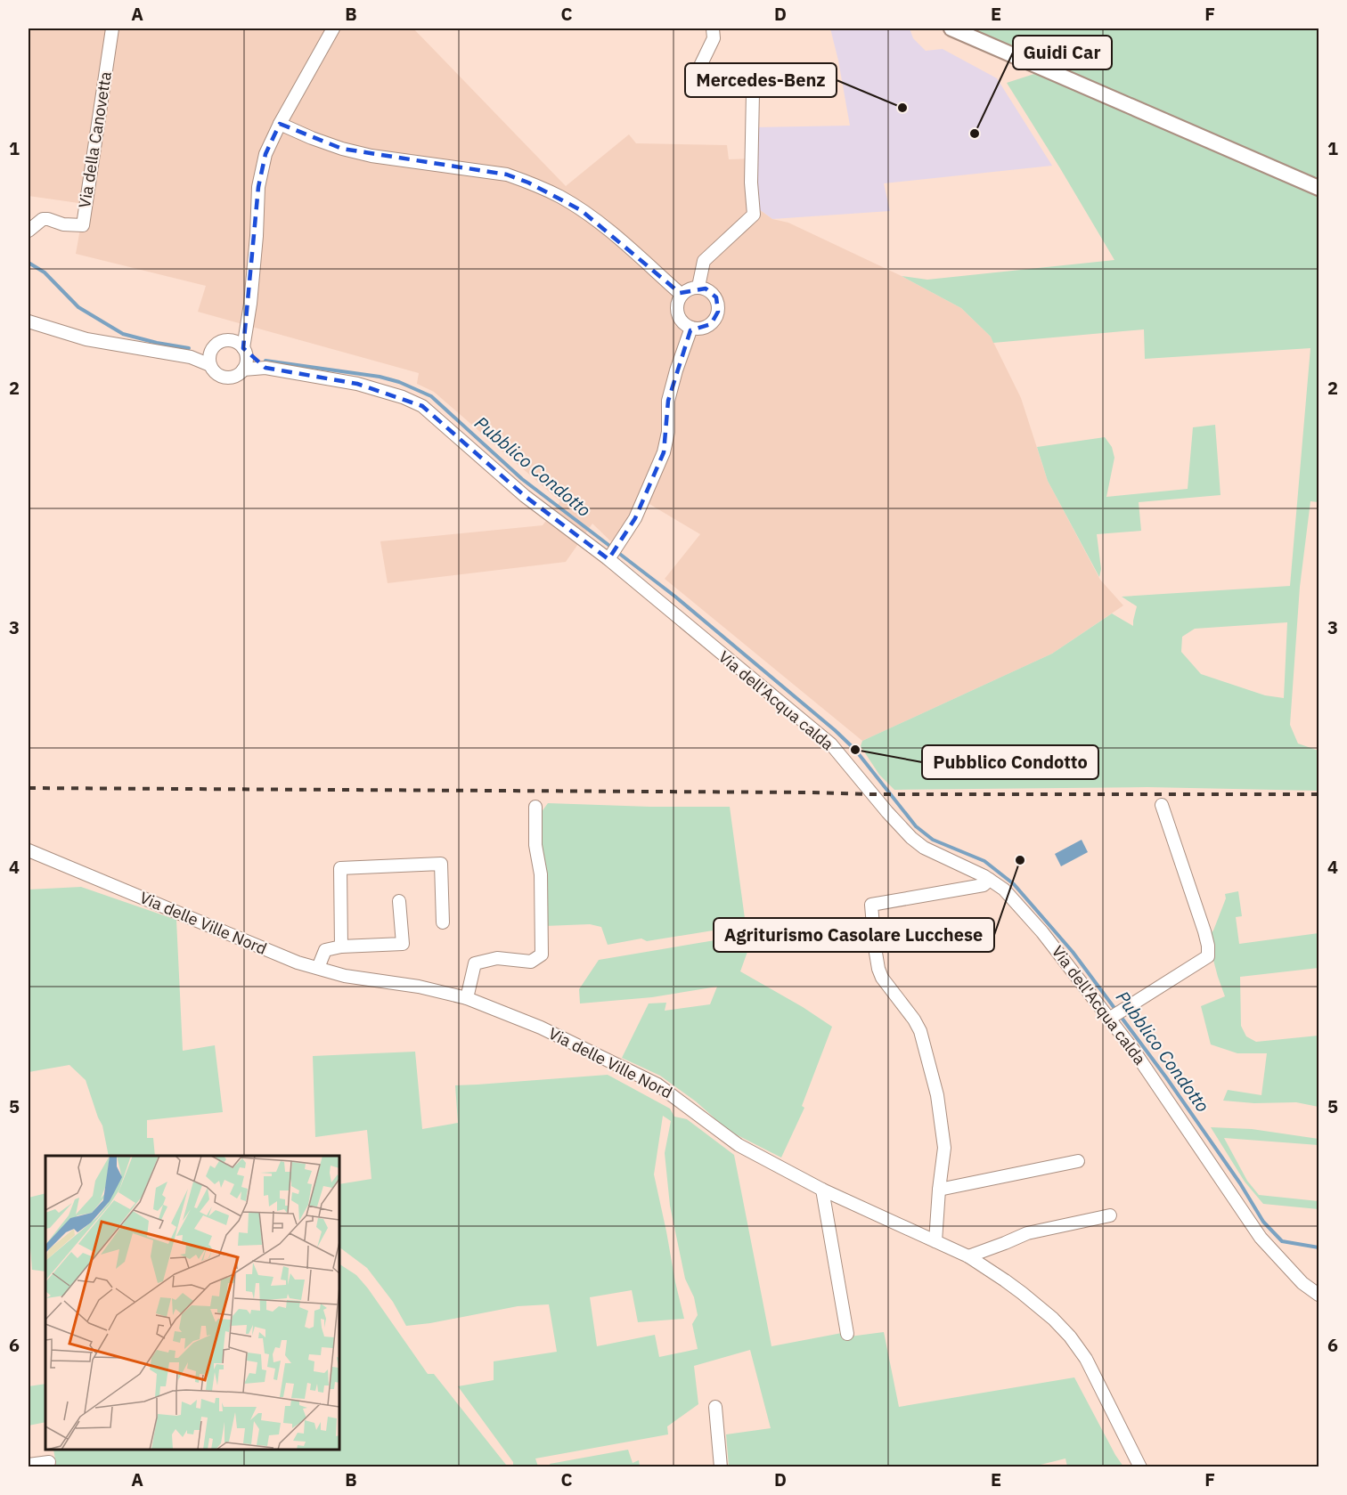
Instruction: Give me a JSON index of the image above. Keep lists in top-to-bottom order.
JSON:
{
  "streets": {
    "street": ["Via della Canovetta", "Via dell'Acqua calda", "Via delle Ville Nord"]
  },
  "water": ["Pubblico Condotto"],
  "places": [
    "Mercedes-Benz",
    "Guidi Car",
    "Pubblico Condotto",
    "Agriturismo Casolare Lucchese"
  ],
  "grid": {
    "columns": [
      "A",
      "B",
      "C",
      "D",
      "E",
      "F"
    ],
    "rows": [
      "1",
      "2",
      "3",
      "4",
      "5",
      "6"
    ]
  }
}
